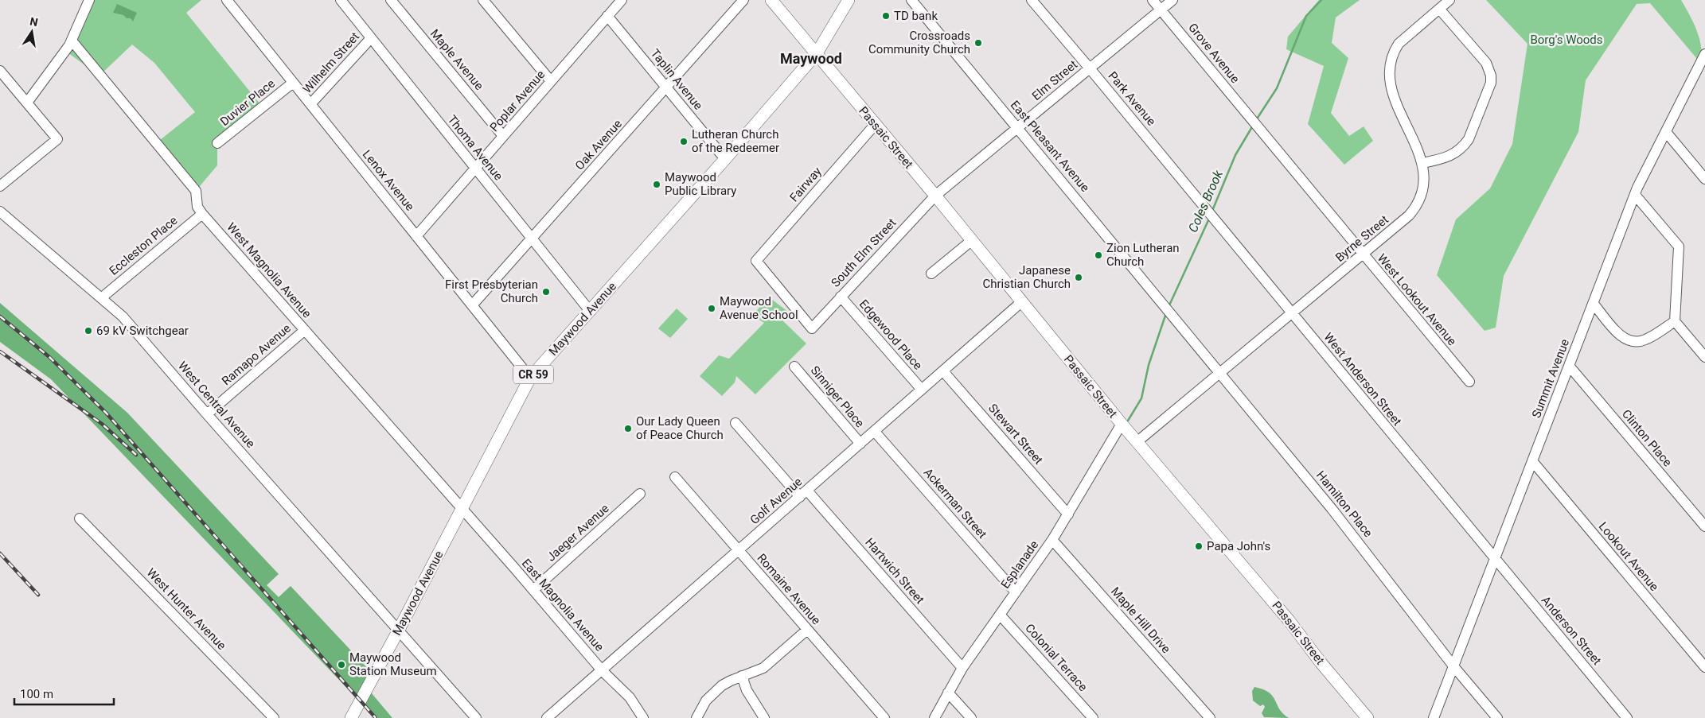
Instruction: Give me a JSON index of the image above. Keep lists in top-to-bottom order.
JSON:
{
  "streets": {
    "main road": ["Passaic Street", "Maywood Avenue", "CR 59"],
    "street": [
      "Grove Avenue",
      "Maple Avenue",
      "Wilhelm Street",
      "Taplin Avenue",
      "Elm Street",
      "Park Avenue",
      "Poplar Avenue",
      "Duvier Place",
      "Oak Avenue",
      "East Pleasant Avenue",
      "Thoma Avenue",
      "Lenox Avenue",
      "Fairway",
      "Byrne Street",
      "Eccleston Place",
      "South Elm Street",
      "West Magnolia Avenue",
      "West Lookout Avenue",
      "Edgewood Place",
      "Ramapo Avenue",
      "Summit Avenue",
      "West Anderson Street",
      "Sinniger Place",
      "West Central Avenue",
      "Stewart Street",
      "Clinton Place",
      "Golf Avenue",
      "Ackerman Street",
      "Hamilton Place",
      "Jaeger Avenue",
      "Lookout Avenue",
      "Esplanade",
      "Hartwich Street",
      "Romaine Avenue",
      "East Magnolia Avenue",
      "West Hunter Avenue",
      "Maple Hill Drive",
      "Anderson Street",
      "Colonial Terrace"
    ]
  },
  "crossings": [
    ["Grove Avenue", "Elm Street"],
    ["Grove Avenue", "West Lookout Avenue"],
    ["Maple Avenue", "Poplar Avenue"],
    ["Wilhelm Street", "Thoma Avenue"],
    ["Wilhelm Street", "Lenox Avenue"],
    ["Taplin Avenue", "Poplar Avenue"],
    ["Taplin Avenue", "Oak Avenue"],
    ["Taplin Avenue", "Maywood Avenue"],
    ["Elm Street", "Park Avenue"],
    ["Elm Street", "Passaic Street"],
    ["Elm Street", "East Pleasant Avenue"],
    ["Elm Street", "South Elm Street"],
    ["Park Avenue", "West Anderson Street"],
    ["Poplar Avenue", "Thoma Avenue"],
    ["Poplar Avenue", "Lenox Avenue"],
    ["Duvier Place", "Lenox Avenue"],
    ["Passaic Street", "Fairway"],
    ["Passaic Street", "Byrne Street"],
    ["Passaic Street", "South Elm Street"],
    ["Passaic Street", "Maywood Avenue"],
    ["Passaic Street", "Golf Avenue"],
    ["Passaic Street", "Esplanade"],
    ["Oak Avenue", "Thoma Avenue"],
    ["Oak Avenue", "Lenox Avenue"],
    ["East Pleasant Avenue", "Hamilton Place"],
    ["Thoma Avenue", "Maywood Avenue"],
    ["Lenox Avenue", "Maywood Avenue"],
    ["Fairway", "South Elm Street"],
    ["Byrne Street", "West Lookout Avenue"],
    ["Byrne Street", "West Anderson Street"],
    ["Byrne Street", "Hamilton Place"],
    ["Eccleston Place", "West Magnolia Avenue"],
    ["Eccleston Place", "West Central Avenue"],
    ["South Elm Street", "Edgewood Place"],
    ["West Magnolia Avenue", "Maywood Avenue"],
    ["West Magnolia Avenue", "Ramapo Avenue"],
    ["West Magnolia Avenue", "East Magnolia Avenue"],
    ["Maywood Avenue", "West Central Avenue"],
    ["Maywood Avenue", "East Magnolia Avenue"],
    ["Edgewood Place", "Golf Avenue"],
    ["Ramapo Avenue", "West Central Avenue"],
    ["Summit Avenue", "West Anderson Street"],
    ["Summit Avenue", "Clinton Place"],
    ["Summit Avenue", "Hamilton Place"],
    ["Summit Avenue", "Lookout Avenue"],
    ["Summit Avenue", "Anderson Street"],
    ["West Anderson Street", "Anderson Street"],
    ["Sinniger Place", "Golf Avenue"],
    ["Stewart Street", "Golf Avenue"],
    ["Stewart Street", "Esplanade"],
    ["Golf Avenue", "Ackerman Street"],
    ["Golf Avenue", "Hartwich Street"],
    ["Golf Avenue", "Romaine Avenue"],
    ["Golf Avenue", "East Magnolia Avenue"],
    ["Ackerman Street", "Esplanade"],
    ["Jaeger Avenue", "East Magnolia Avenue"],
    ["Esplanade", "Hartwich Street"],
    ["Esplanade", "Maple Hill Drive"],
    ["Esplanade", "Colonial Terrace"]
  ],
  "districts": ["Maywood"],
  "water": ["Coles Brook"],
  "parks": ["Borg's Woods"],
  "places": [
    "TD bank",
    "Crossroads Community Church",
    "Lutheran Church of the Redeemer",
    "Maywood Public Library",
    "Zion Lutheran Church",
    "Japanese Christian Church",
    "First Presbyterian Church",
    "Maywood Avenue School",
    "69 kV Switchgear",
    "Our Lady Queen of Peace Church",
    "Papa John's",
    "Maywood Station Museum"
  ],
  "scale_bar": "100 m",
  "north": "top"
}
